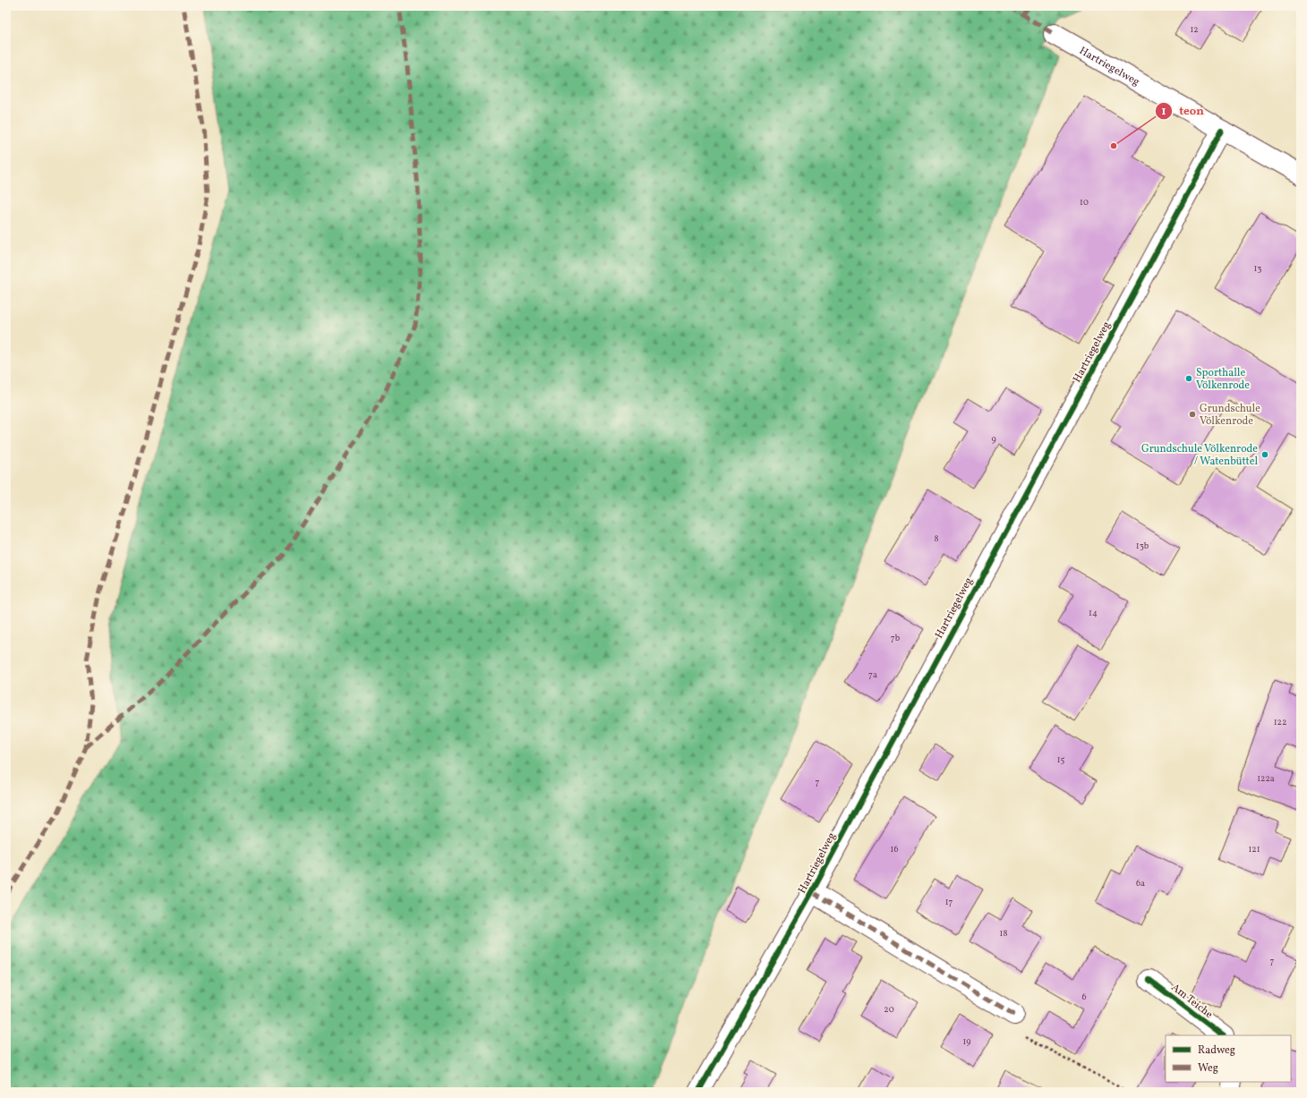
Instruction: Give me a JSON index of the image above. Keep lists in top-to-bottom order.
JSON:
{
  "streets": {
    "street": ["Hartriegelweg", "Am Teiche"]
  },
  "places": [
    "teon",
    "Sporthalle Völkenrode",
    "Grundschule Völkenrode",
    "Grundschule Völkenrode / Watenbüttel"
  ],
  "house_numbers": [
    "12",
    "10",
    "13",
    "9",
    "8",
    "13b",
    "14",
    "7b",
    "7a",
    "122",
    "15",
    "122a",
    "7",
    "16",
    "121",
    "6a",
    "17",
    "18",
    "7",
    "6",
    "20",
    "19"
  ],
  "legend": ["Radweg", "Weg"]
}
